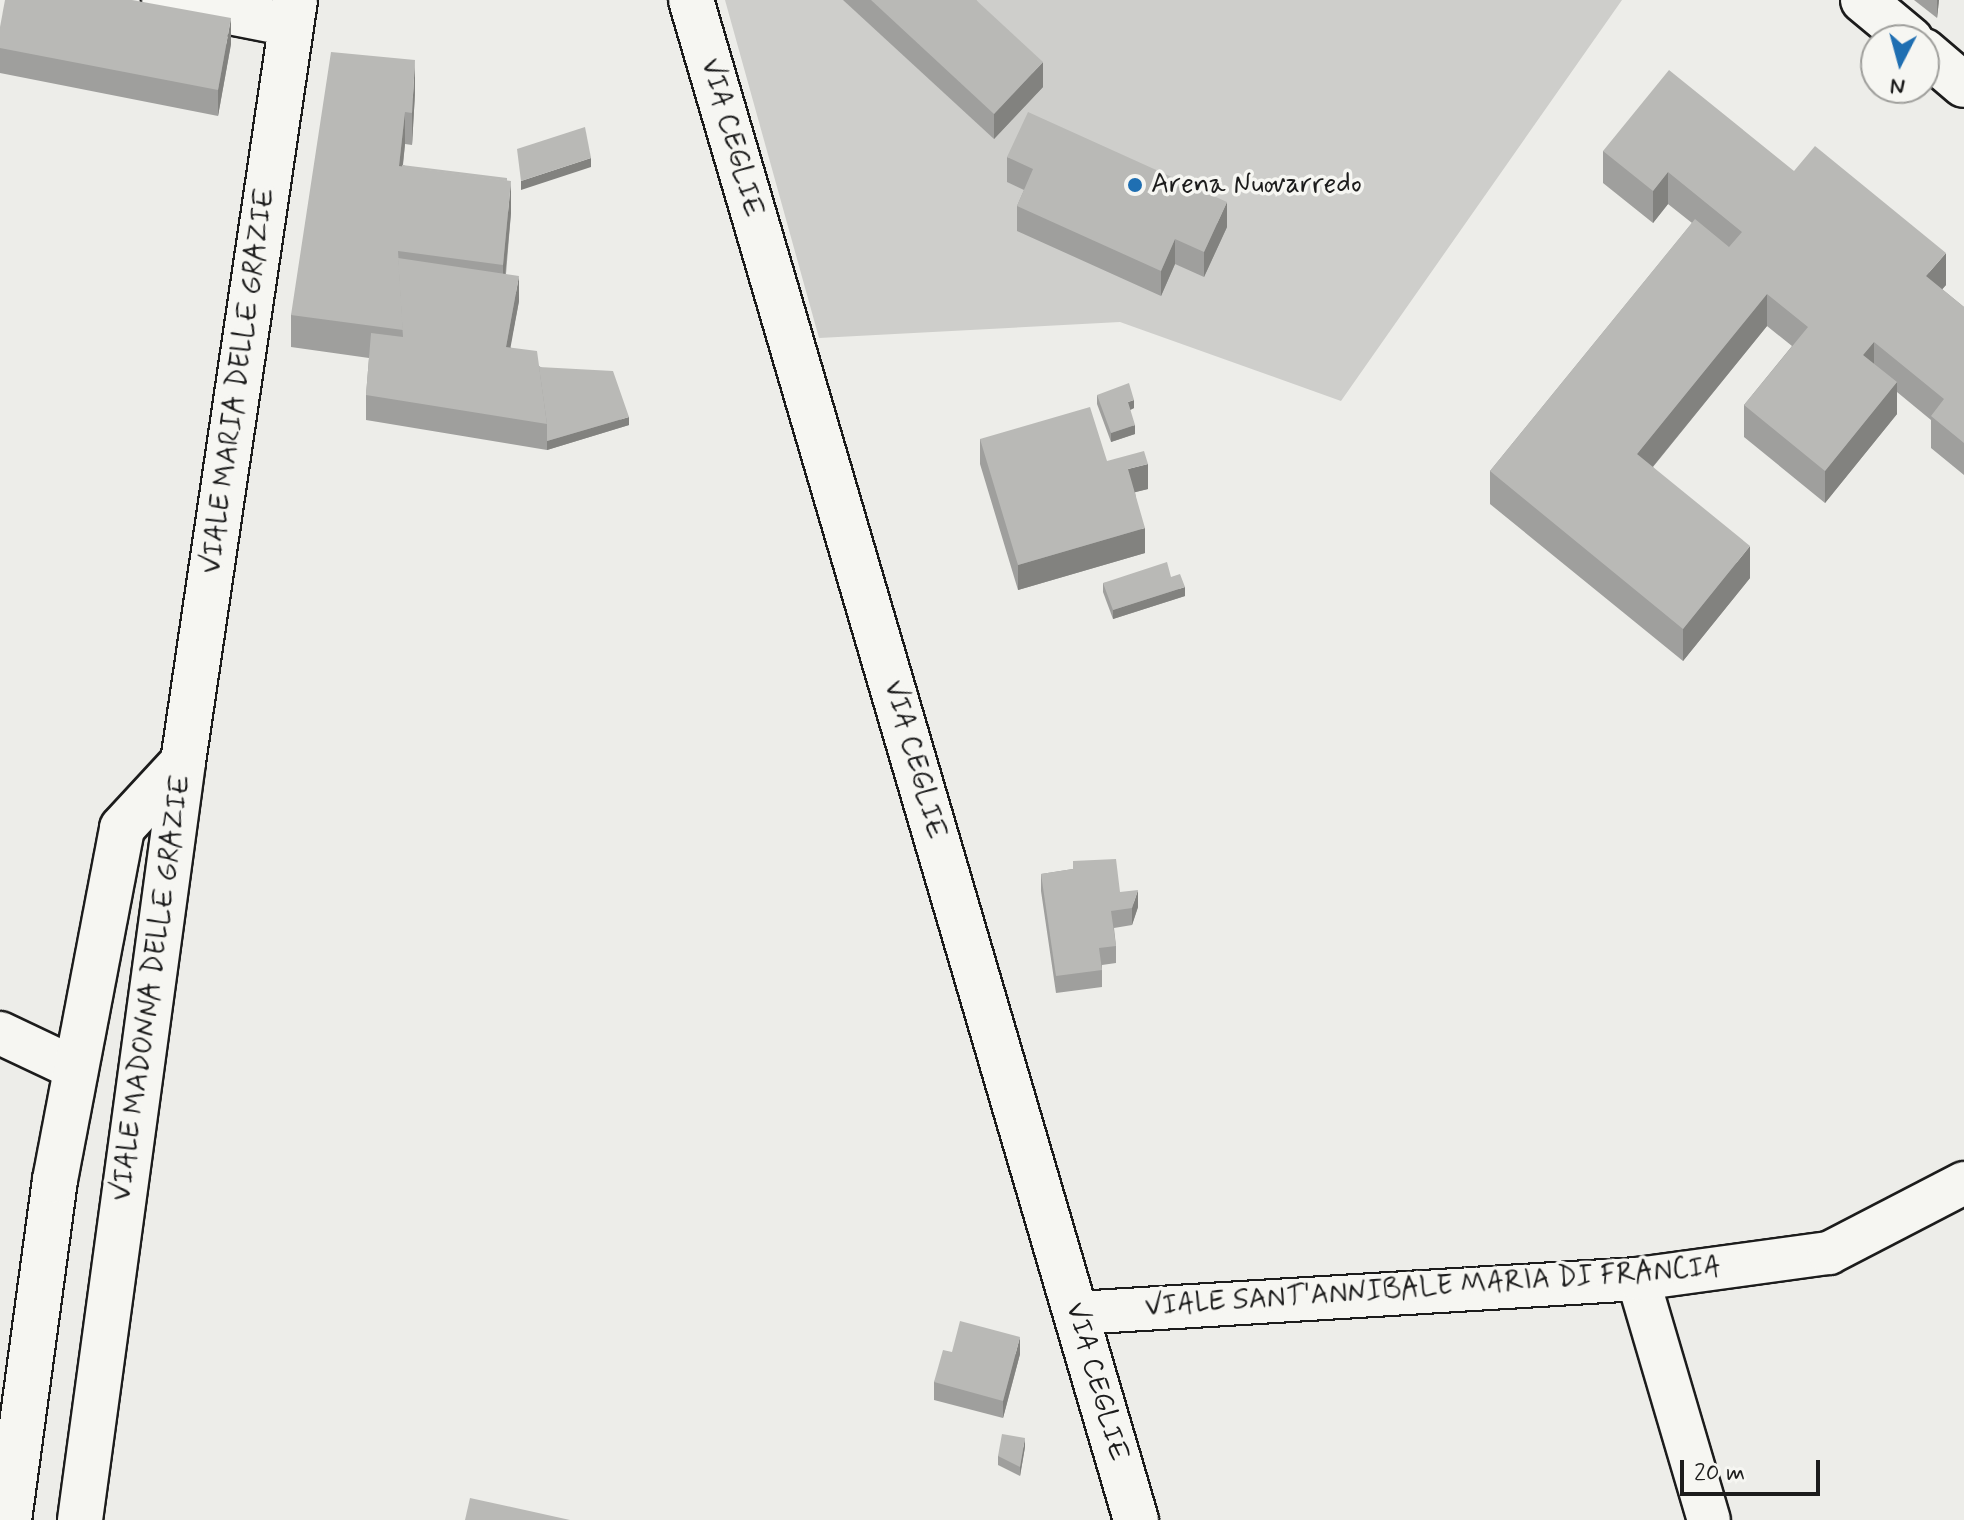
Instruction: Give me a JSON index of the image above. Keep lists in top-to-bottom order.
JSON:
{
  "streets": {
    "street": [
      "VIA CEGLIE",
      "VIALE MARIA DELLE GRAZIE",
      "VIALE MADONNA DELLE GRAZIE",
      "VIALE SANT'ANNIBALE MARIA DI FRANCIA"
    ]
  },
  "crossings": [
    ["VIA CEGLIE", "VIALE SANT'ANNIBALE MARIA DI FRANCIA"],
    ["VIALE MARIA DELLE GRAZIE", "VIALE MADONNA DELLE GRAZIE"]
  ],
  "places": ["Arena Nuovarredo"],
  "scale_bar": "20 m",
  "north": "bottom"
}
